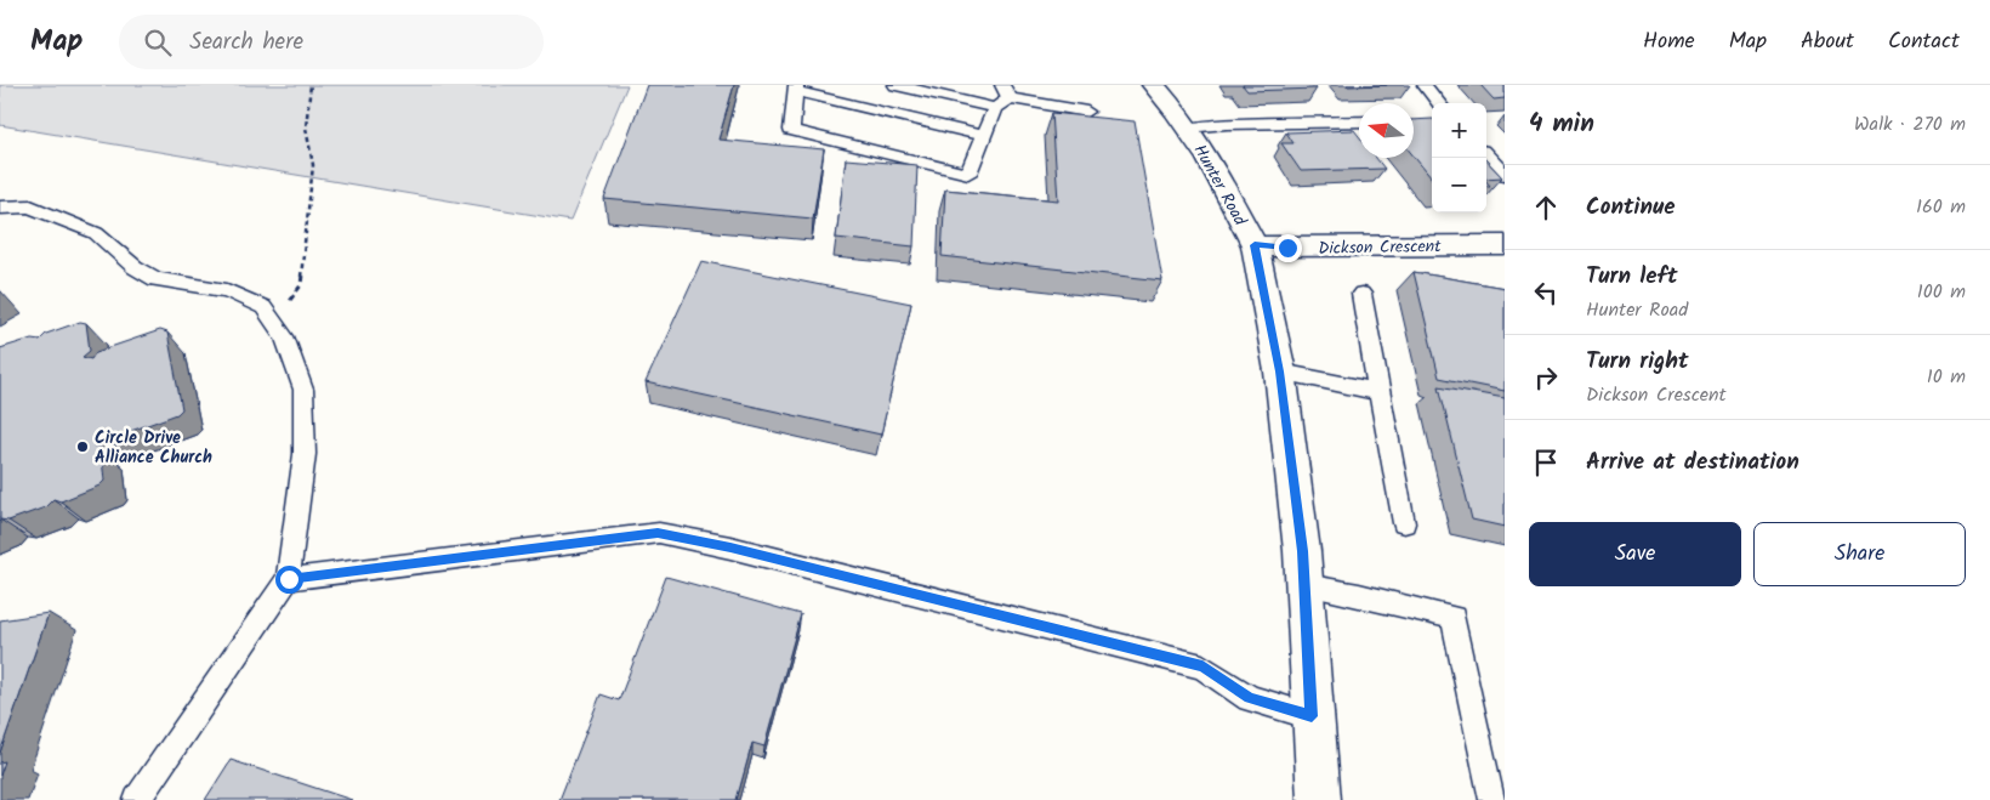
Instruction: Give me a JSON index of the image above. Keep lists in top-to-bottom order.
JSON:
{
  "streets": {
    "street": ["Hunter Road", "Dickson Crescent"]
  },
  "crossings": [
    ["Hunter Road", "Dickson Crescent"]
  ],
  "places": ["Circle Drive Alliance Church"],
  "north": "left",
  "page": {
    "header": "Map",
    "search": "Search here",
    "nav": [
      "Home",
      "Map",
      "About",
      "Contact"
    ],
    "heading": ["4 min", "Walk · 270 m"],
    "map_buttons": ["+", "−"],
    "list": [
      ["Continue", "160 m"],
      ["Turn left", "Hunter Road", "100 m"],
      ["Turn right", "Dickson Crescent", "10 m"],
      "Arrive at destination"
    ],
    "buttons": ["Save", "Share"]
  }
}
